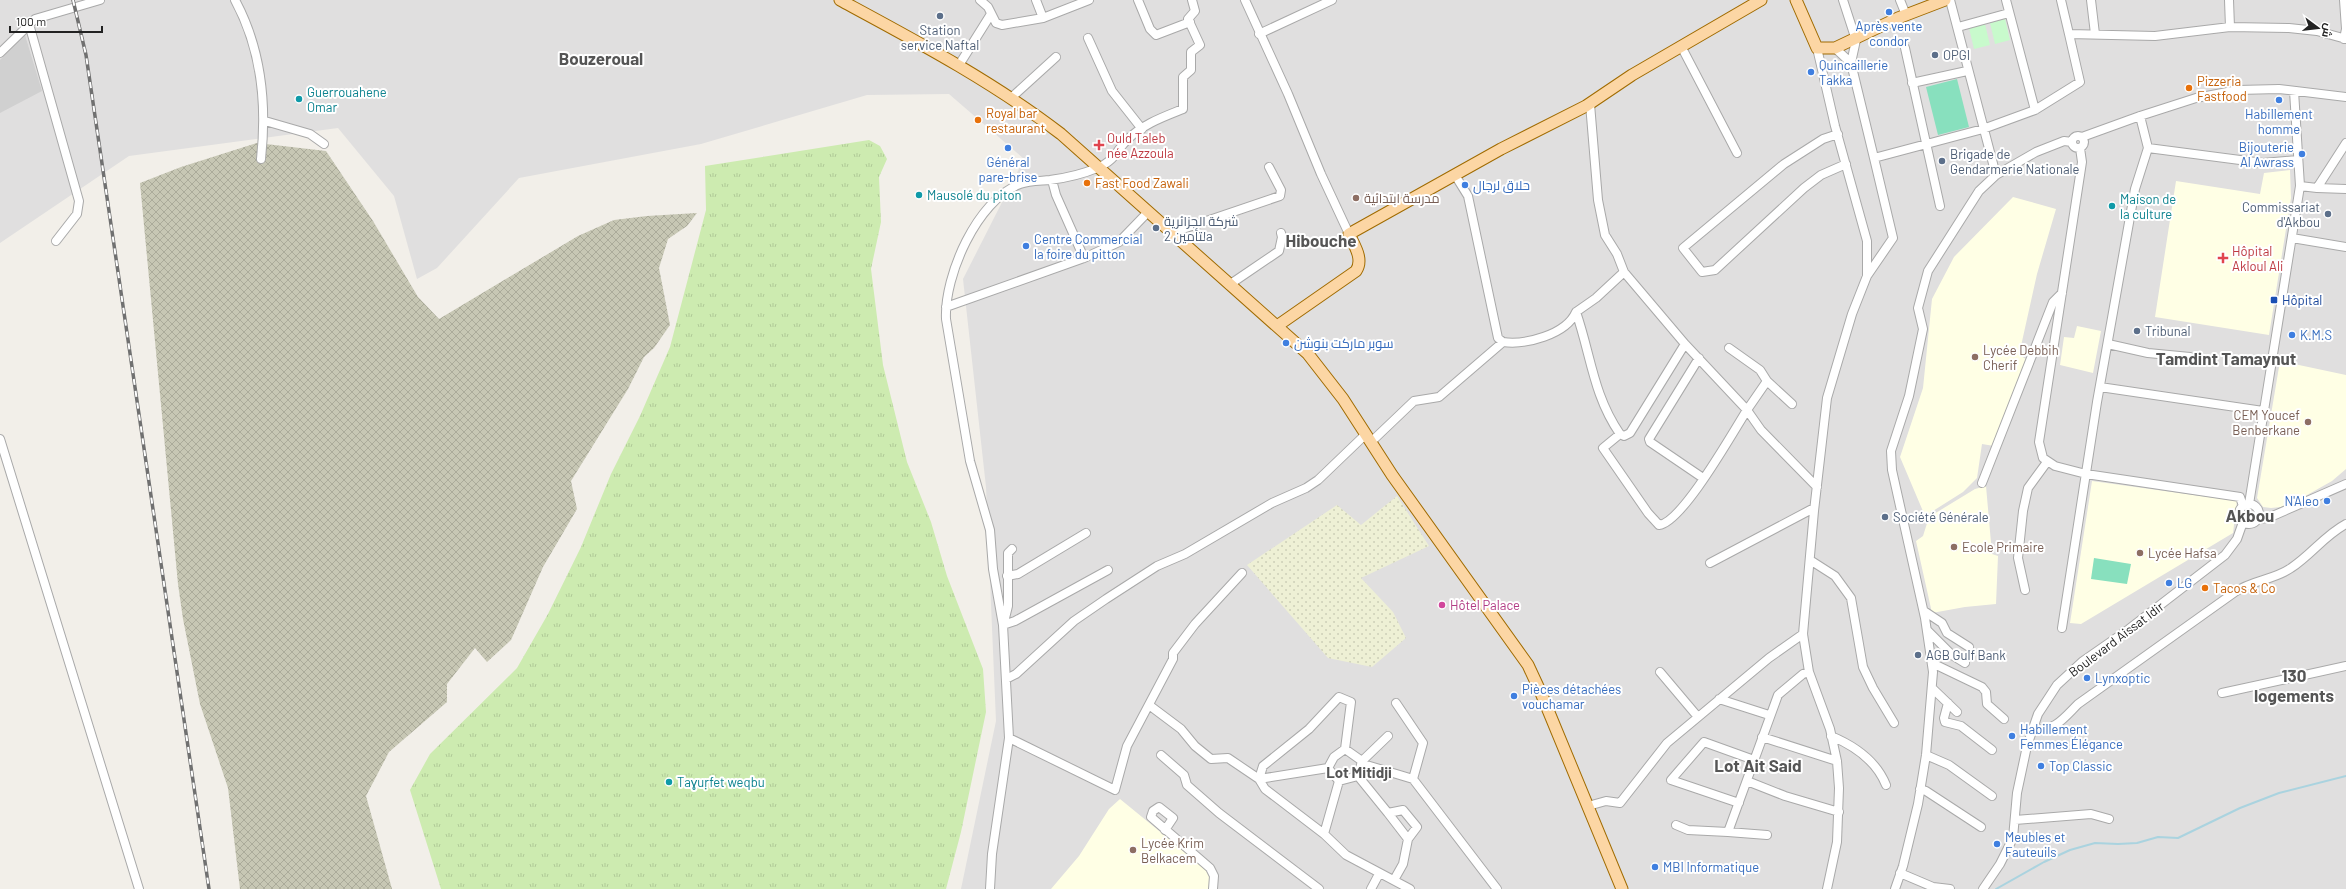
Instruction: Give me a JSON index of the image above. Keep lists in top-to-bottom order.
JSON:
{
  "streets": {
    "street": ["Boulevard Aissat Idir"]
  },
  "districts": [
    "Bouzeroual",
    "Hibouche",
    "Tamdint Tamaynut",
    "Akbou",
    "130 logements",
    "Lot Ait Said",
    "Lot Mitidji"
  ],
  "places": {
    "other": [
      "Après vente condor",
      "Station service Naftal",
      "OPGI",
      "Quincaillerie Takka",
      "Pizzeria Fastfood",
      "Guerrouahene Omar",
      "Habillement homme",
      "Royal bar restaurant",
      "Général pare-brise",
      "Bijouterie Al Awrass",
      "Brigade de Gendarmerie Nationale",
      "Fast Food Zawali",
      "حلاق لرجال",
      "Mausolé du piton",
      "مدرسة ابتدائية",
      "Maison de la culture",
      "Commissariat d'Akbou",
      "شركة الجزائرية لتأمين 2a",
      "Centre Commercial la foire du pitton",
      "Tribunal",
      "K.M.S",
      "سوبر ماركت بنوشن",
      "Lycée Debbih Cherif",
      "CEM Youcef Benberkane",
      "N'Aleo",
      "Société Générale",
      "Ecole Primaire",
      "Lycée Hafsa",
      "LG",
      "Tacos & Co",
      "Hôtel Palace",
      "AGB Gulf Bank",
      "Lynxoptic",
      "Pièces détachées vouchamar",
      "Habillement Femmes Élégance",
      "Top Classic",
      "Taɣuṛfet weqbu",
      "Meubles et Fauteuils",
      "Lycée Krim Belkacem",
      "MBI Informatique"
    ],
    "health": ["Ould Taleb née Azzoula", "Hôpital Akloul Ali"],
    "transit": ["Hôpital"]
  },
  "scale_bar": "100 m",
  "north": "right"
}
